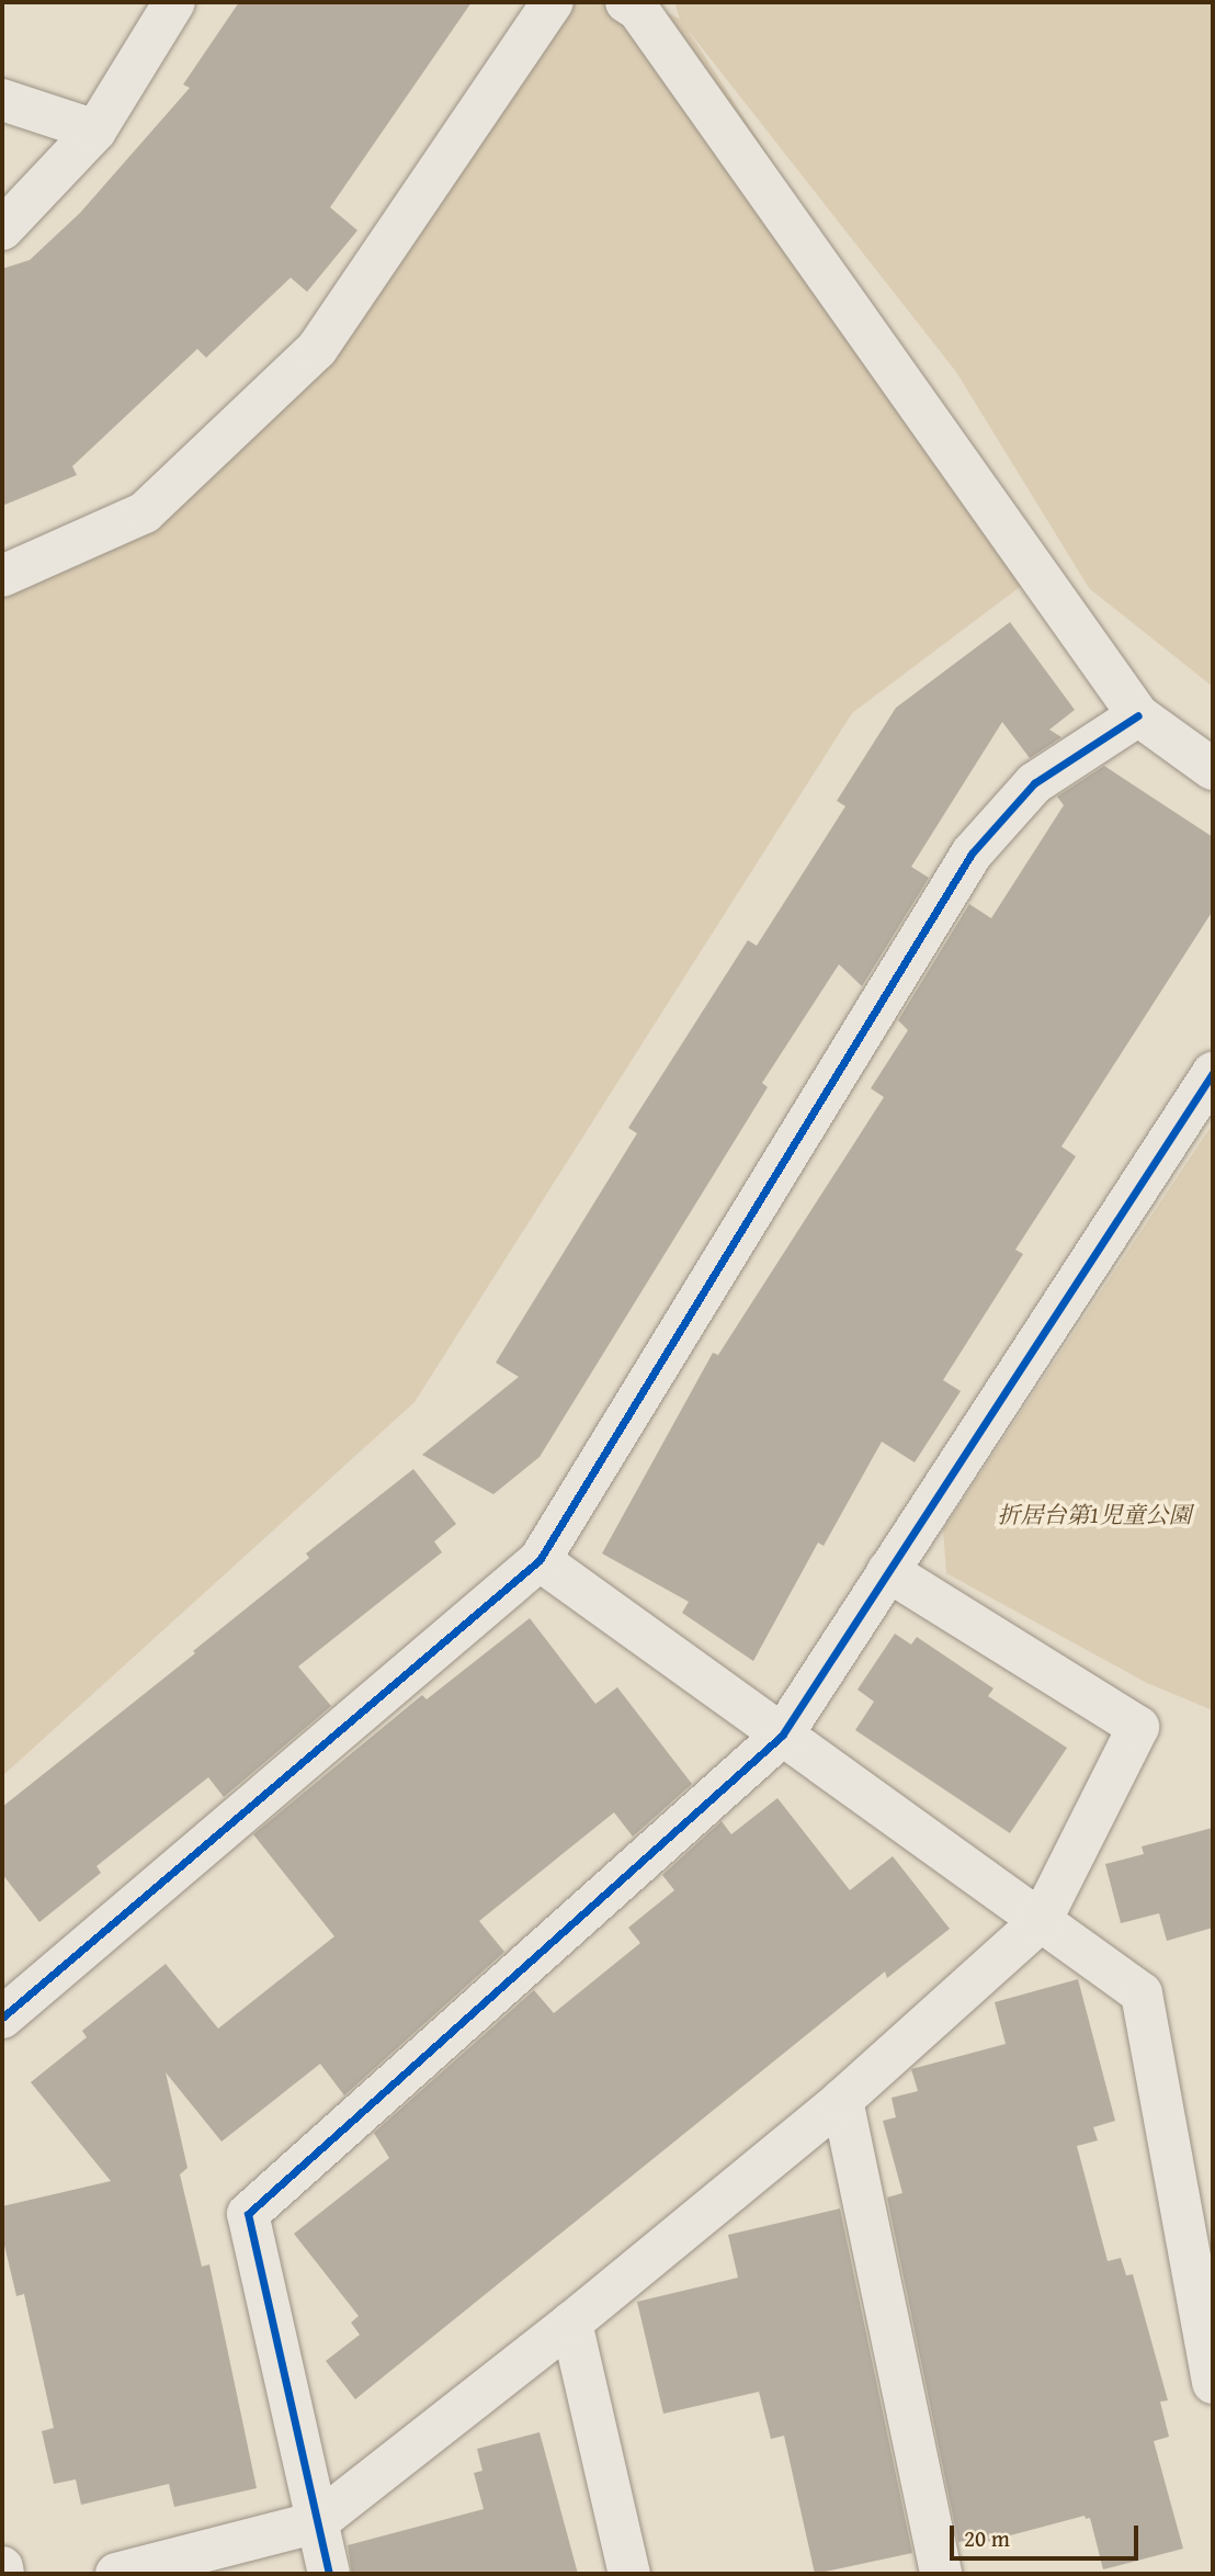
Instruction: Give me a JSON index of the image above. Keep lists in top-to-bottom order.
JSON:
{
  "parks": ["折居台第1児童公園"],
  "scale_bar": "20 m"
}
